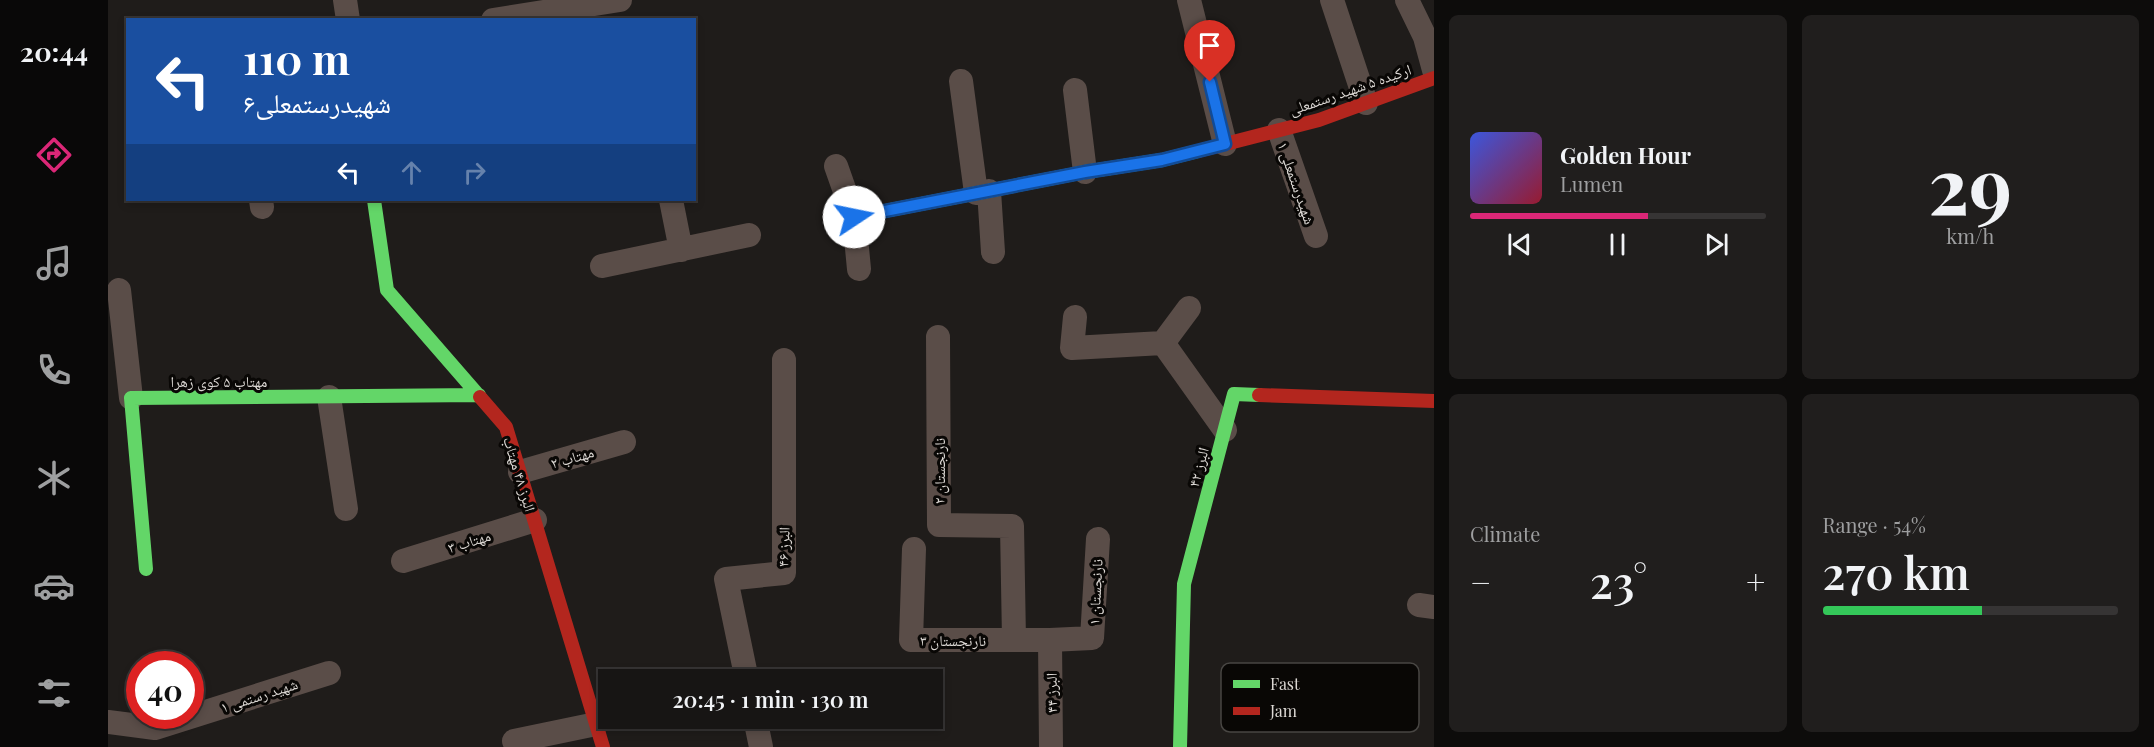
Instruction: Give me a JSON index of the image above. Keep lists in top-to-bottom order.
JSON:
{
  "streets": {
    "street": [
      "ارکیده ۵ شهید رستمعلی",
      "شهیدرستمعلی ۱",
      "مهتاب ۵ کوی زهرا",
      "مهتاب ۲",
      "البرز ۴۲",
      "نارنجستان ۲",
      "البرز ۴۸ مهتاب",
      "مهتاب ۳",
      "البرز ۴۶",
      "نارنجستان ۱",
      "نارنجستان ۳",
      "البرز ۴۴",
      "شهید رستمی ۱"
    ]
  },
  "crossings": [
    ["ارکیده ۵ شهید رستمعلی", "شهیدرستمعلی ۱"],
    ["مهتاب ۵ کوی زهرا", "البرز ۴۸ مهتاب"],
    ["مهتاب ۲", "البرز ۴۸ مهتاب"],
    ["نارنجستان ۲", "نارنجستان ۳"],
    ["البرز ۴۸ مهتاب", "مهتاب ۳"],
    ["نارنجستان ۱", "نارنجستان ۳"],
    ["نارنجستان ۱", "البرز ۴۴"],
    ["نارنجستان ۳", "البرز ۴۴"]
  ],
  "legend": ["Fast", "Jam"],
  "page": {
    "tabs": "20:44",
    "tile": [
      ["29", "km/h"],
      "Climate",
      ["Range · 54%", "270 km"]
    ],
    "turn": ["110 m", "شهیدرستمعلی۶"],
    "song": ["Golden Hour", "Lumen"],
    "heat": ["−", "23°", "+"],
    "limit": "40",
    "trip": "20:45 · 1 min · 130 m"
  }
}
